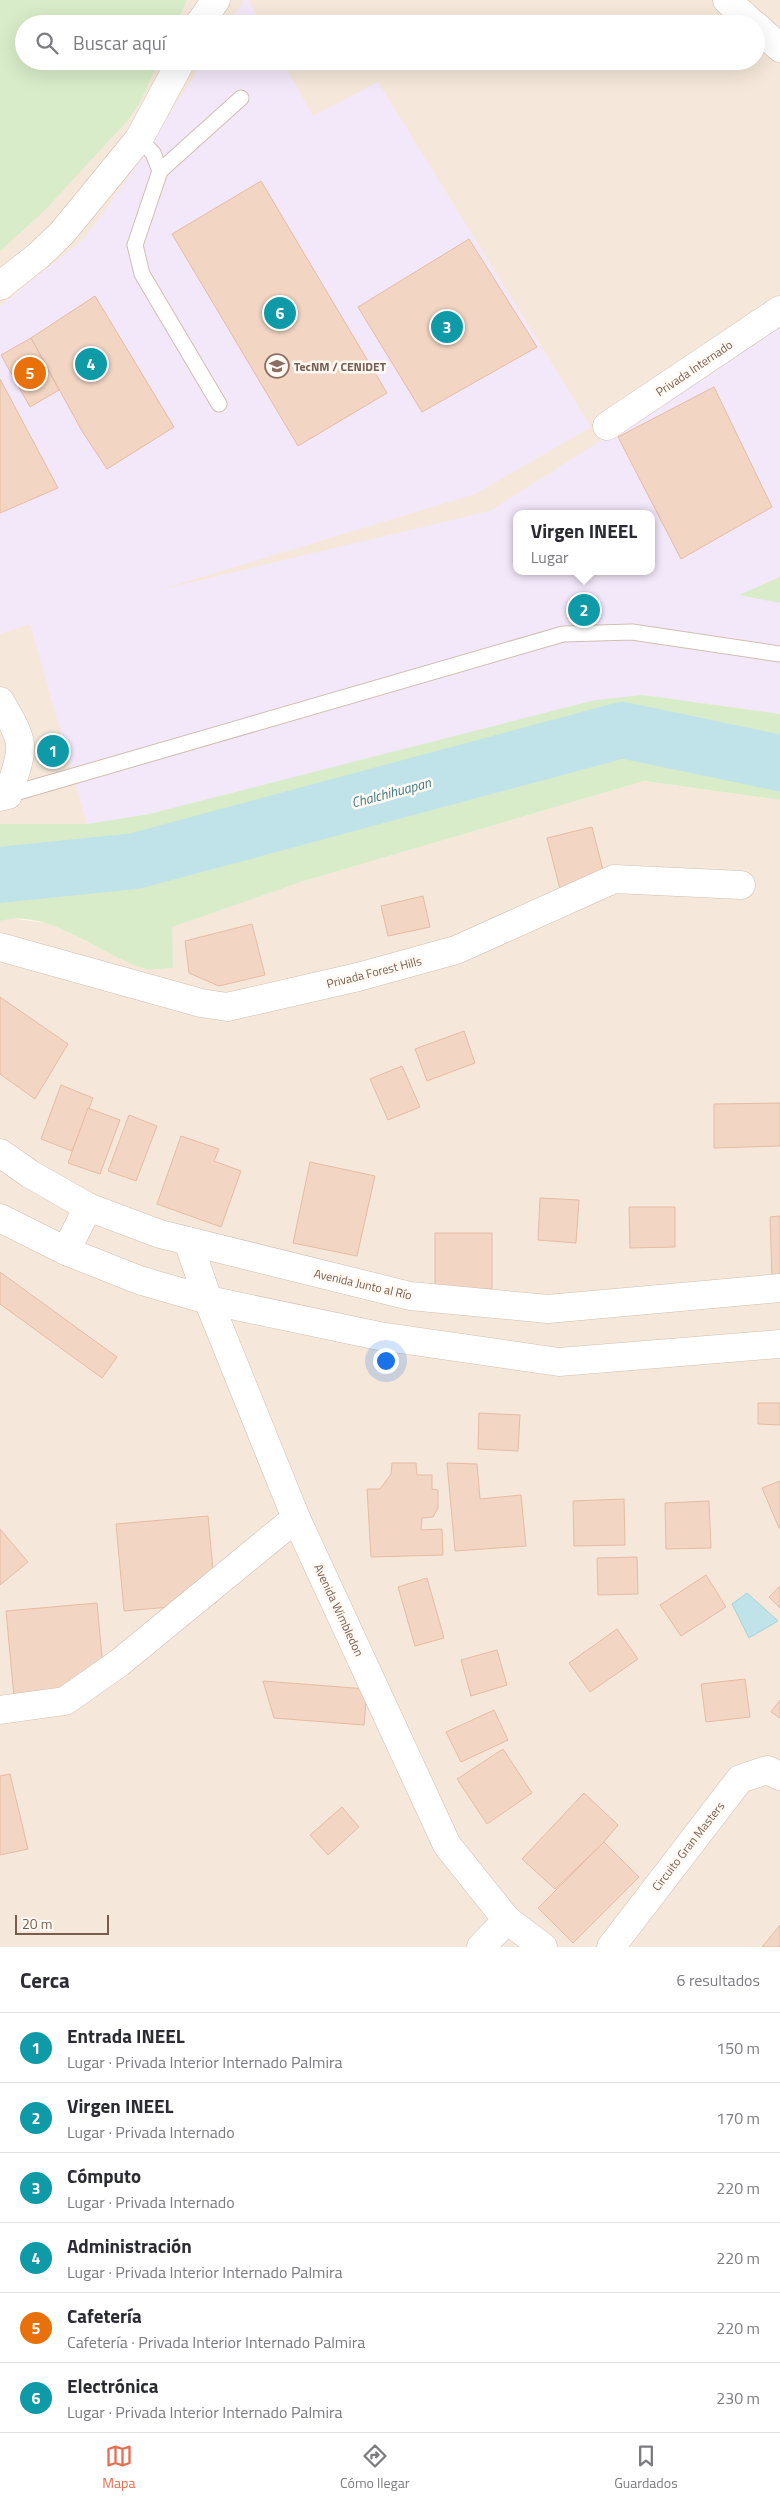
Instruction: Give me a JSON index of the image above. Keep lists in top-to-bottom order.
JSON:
{
  "streets": {
    "street": [
      "Privada Internado",
      "Privada Forest Hills",
      "Avenida Junto al Río",
      "Avenida Wimbledon",
      "Circuito Gran Masters"
    ]
  },
  "crossings": [
    ["Avenida Junto al Río", "Avenida Wimbledon"]
  ],
  "water": ["Chalchihuapan"],
  "places": {
    "school or university": ["TecNM / CENIDET"]
  },
  "scale_bar": "20 m",
  "page": {
    "search": "Buscar aquí",
    "pins": [
      "6",
      "3",
      "4",
      "5",
      "2",
      "1"
    ],
    "popup": ["Virgen INEEL", "Lugar"],
    "scale": "20 m",
    "heading": ["Cerca", "6 resultados"],
    "list": [
      {
        "mark": "1",
        "name": "Entrada INEEL",
        "note": "Lugar · Privada Interior Internado Palmira",
        "value": "150 m"
      },
      {
        "mark": "2",
        "name": "Virgen INEEL",
        "note": "Lugar · Privada Internado",
        "value": "170 m"
      },
      {
        "mark": "3",
        "name": "Cómputo",
        "note": "Lugar · Privada Internado",
        "value": "220 m"
      },
      {
        "mark": "4",
        "name": "Administración",
        "note": "Lugar · Privada Interior Internado Palmira",
        "value": "220 m"
      },
      {
        "mark": "5",
        "name": "Cafetería",
        "note": "Cafetería · Privada Interior Internado Palmira",
        "value": "220 m"
      },
      {
        "mark": "6",
        "name": "Electrónica",
        "note": "Lugar · Privada Interior Internado Palmira",
        "value": "230 m"
      }
    ],
    "nav": ["Mapa", "Cómo llegar", "Guardados"]
  }
}
